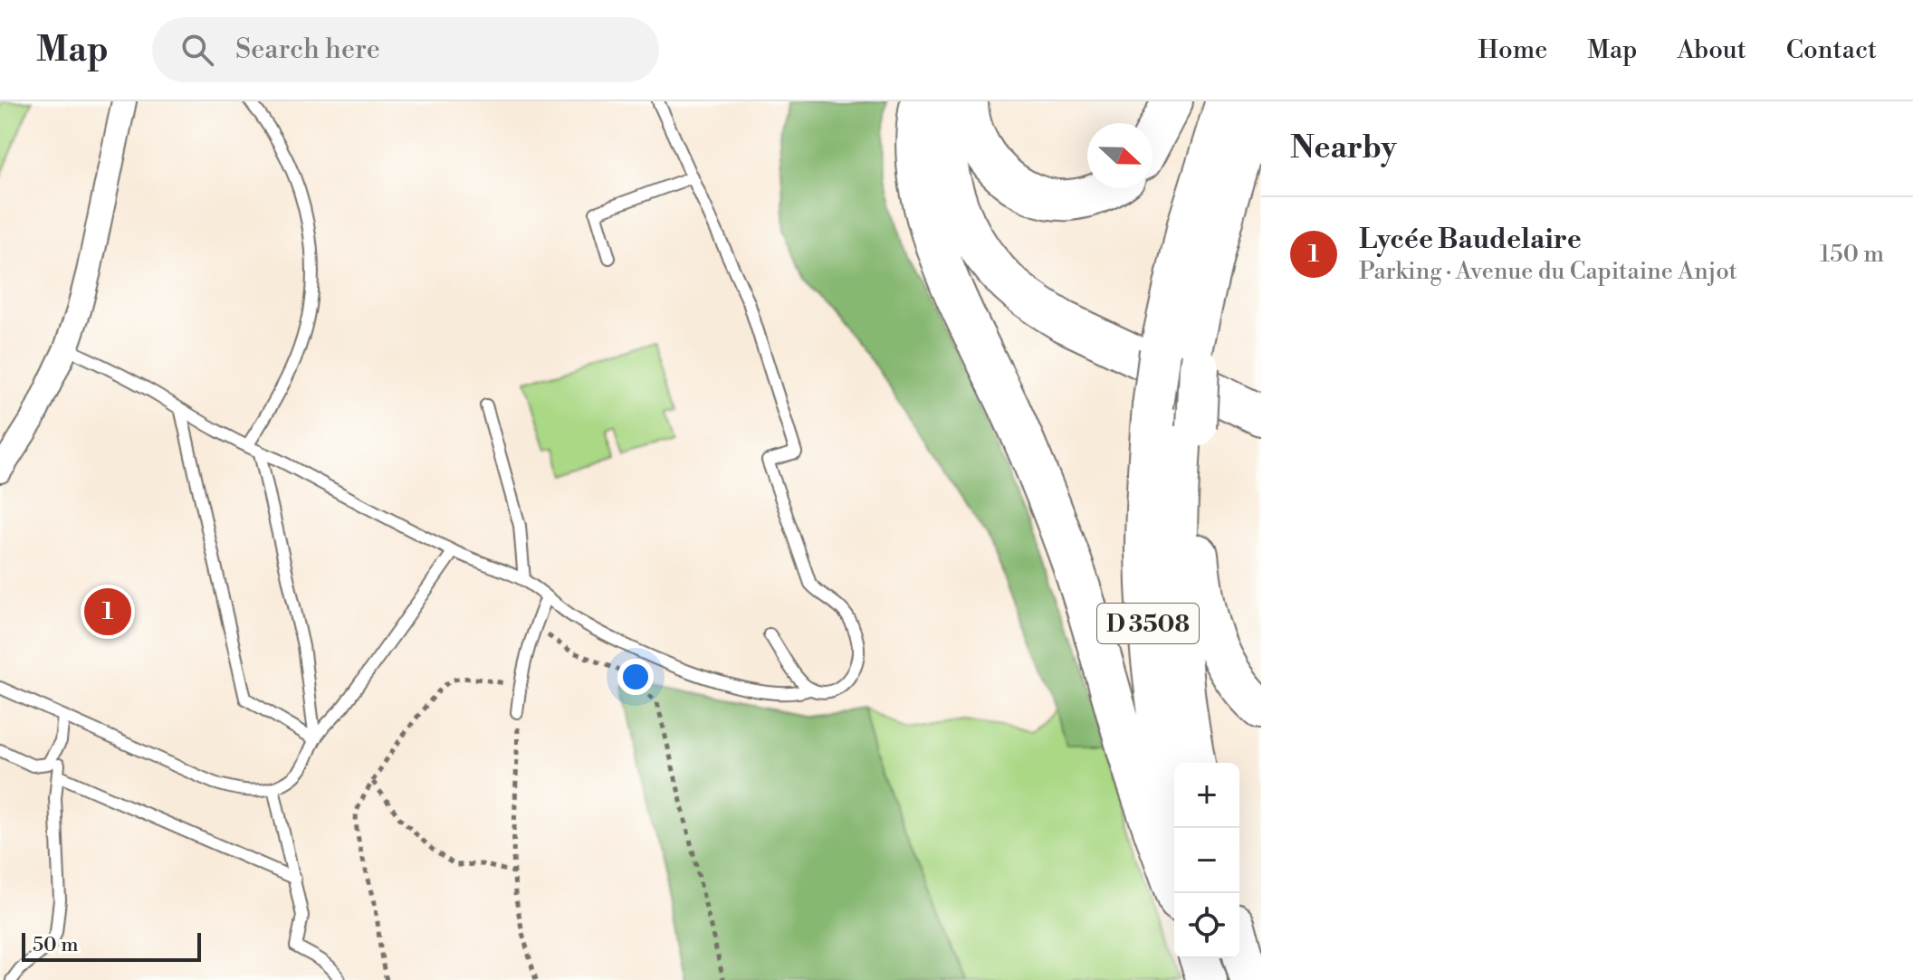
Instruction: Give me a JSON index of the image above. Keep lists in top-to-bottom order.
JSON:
{
  "streets": {
    "highway": ["D 3508"]
  },
  "scale_bar": "50 m",
  "north": "right",
  "page": {
    "header": "Map",
    "search": "Search here",
    "nav": [
      "Home",
      "Map",
      "About",
      "Contact"
    ],
    "heading": "Nearby",
    "list": [
      {
        "mark": "1",
        "name": "Lycée Baudelaire",
        "note": "Parking · Avenue du Capitaine Anjot",
        "value": "150 m"
      }
    ],
    "pins": "1",
    "map_buttons": ["+", "−"],
    "scale": "50 m"
  }
}
